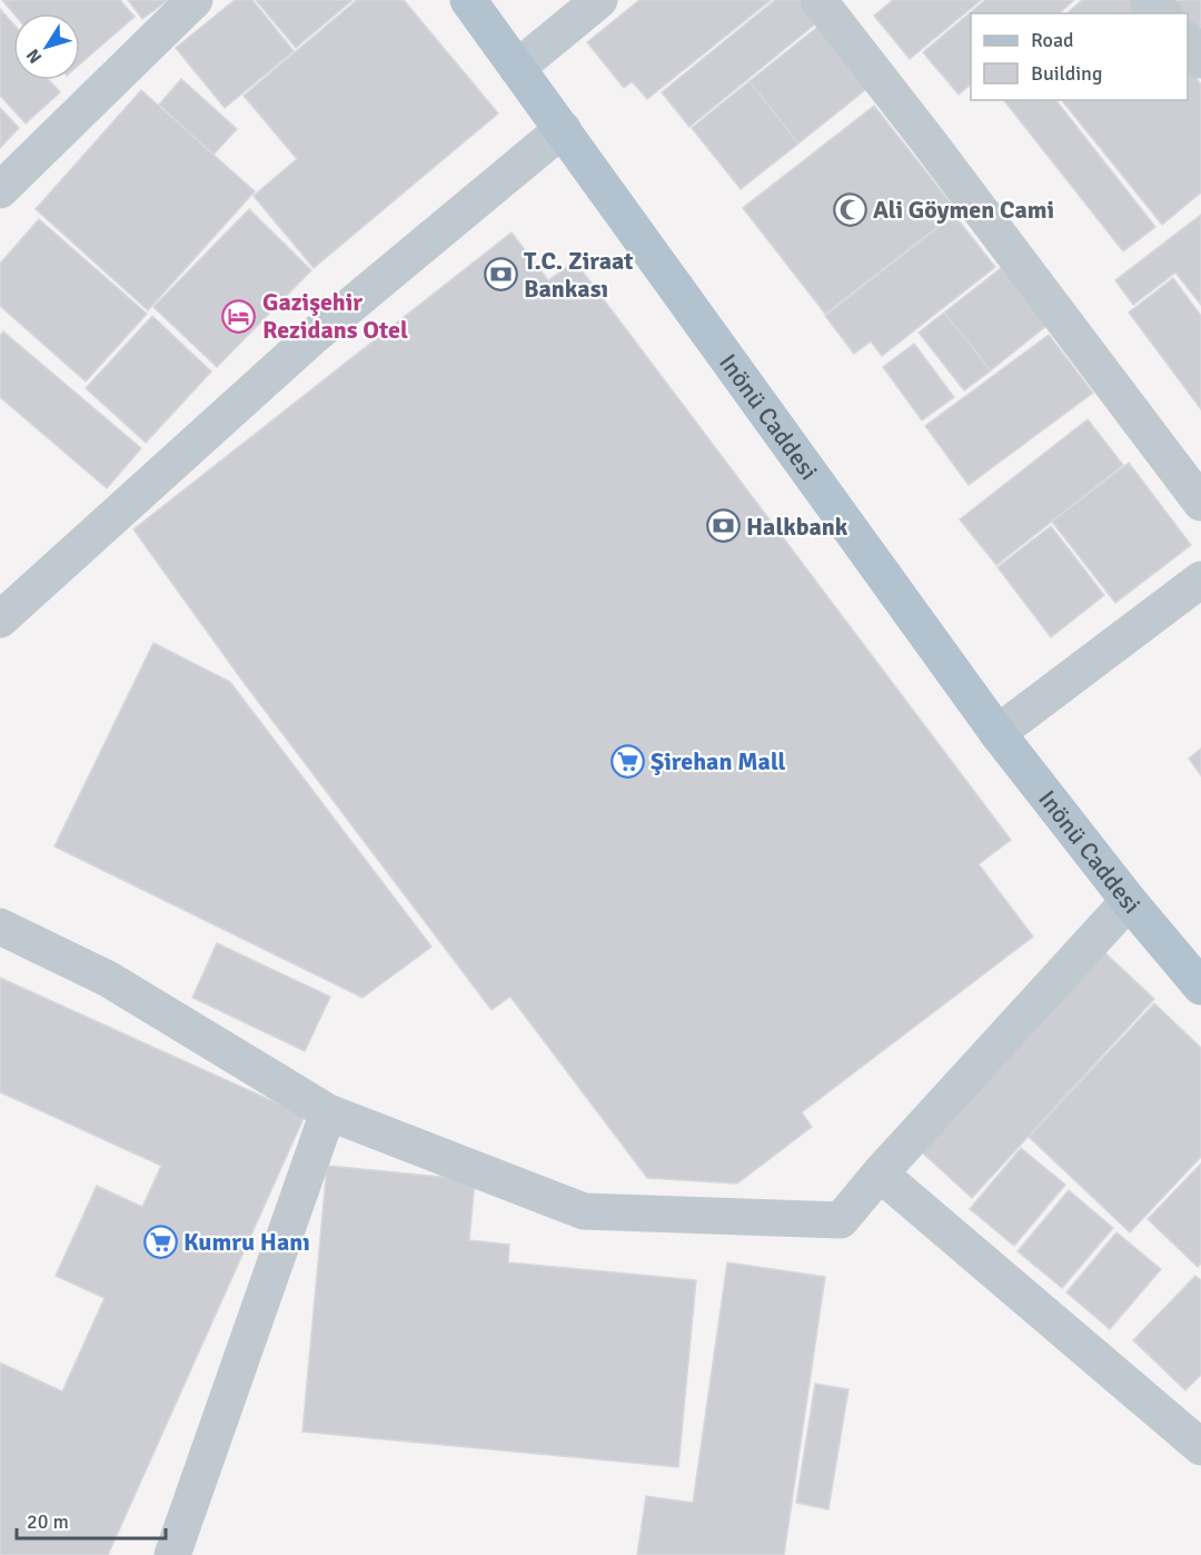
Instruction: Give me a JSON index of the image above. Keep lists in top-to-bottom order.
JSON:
{
  "streets": {
    "main road": ["Inönü Caddesi"]
  },
  "places": {
    "mosque": ["Ali Göymen Cami"],
    "bank": ["T.C. Ziraat Bankası", "Halkbank"],
    "hotel": ["Gazişehir Rezidans Otel"],
    "supermarket": ["Şirehan Mall", "Kumru Hanı"]
  },
  "legend": ["Road", "Building"],
  "scale_bar": "20 m",
  "north": "bottom left"
}
